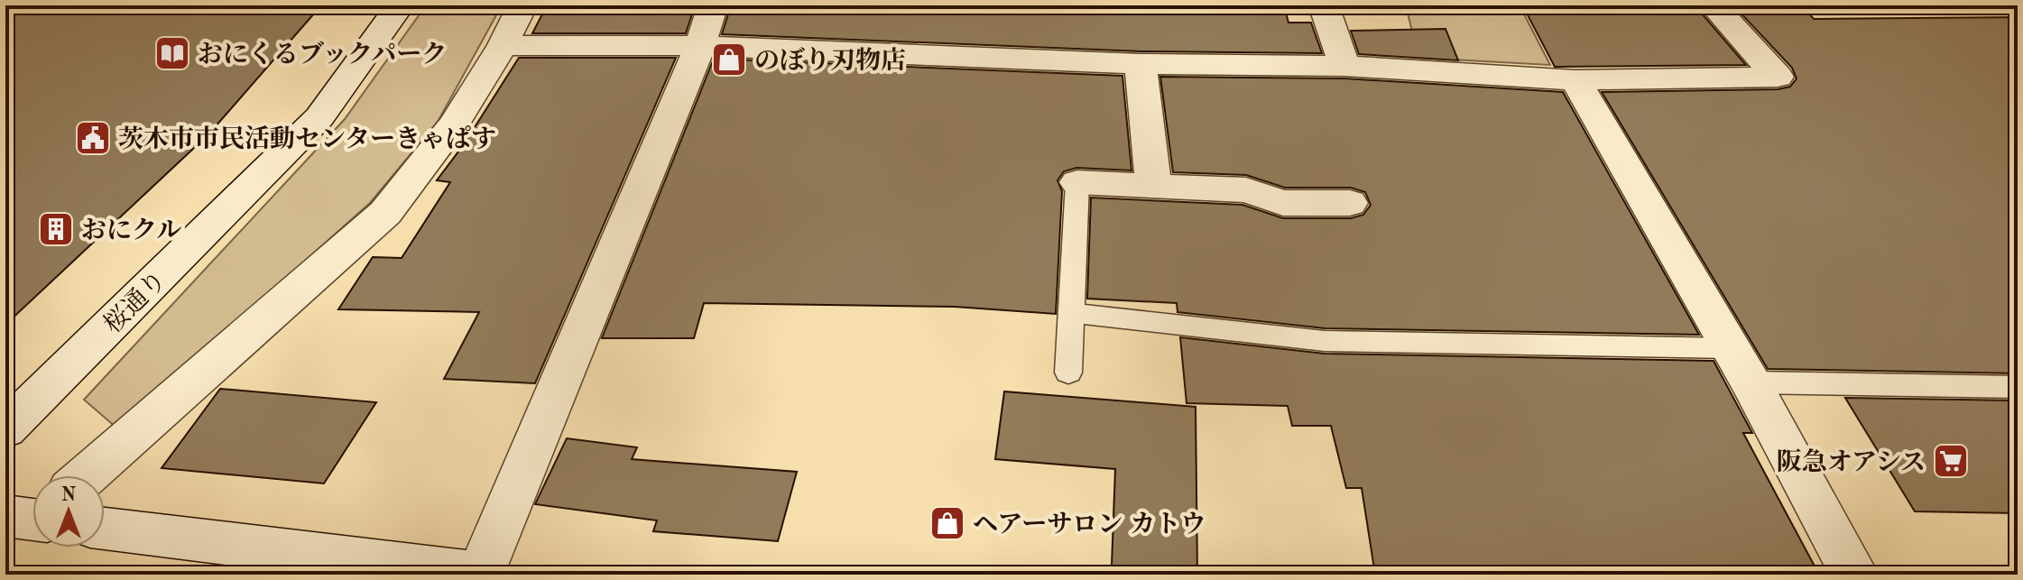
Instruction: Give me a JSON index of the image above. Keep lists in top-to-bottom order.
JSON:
{
  "streets": {
    "street": ["桜通り"]
  },
  "places": {
    "library": ["おにくるブックパーク"],
    "shop": ["のぼり刃物店", "ヘアーサロン カトウ"],
    "public building": ["茨木市市民活動センターきゃぱす"],
    "building": ["おにクル"],
    "supermarket": ["阪急オアシス"]
  },
  "north": "top"
}
